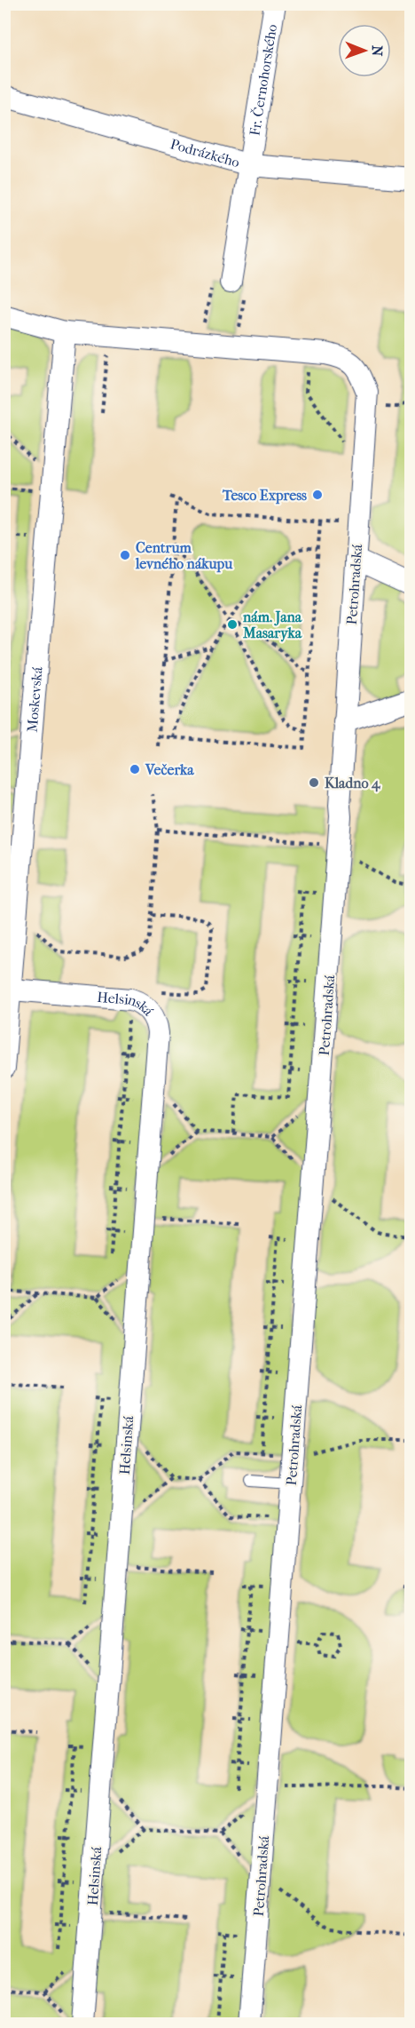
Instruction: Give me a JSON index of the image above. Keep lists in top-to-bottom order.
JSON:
{
  "streets": {
    "street": [
      "Fr. Černohorského",
      "Podrázkého",
      "Petrohradská",
      "Moskevská",
      "Helsinská"
    ]
  },
  "crossings": [
    ["Fr. Černohorského", "Podrázkého"],
    ["Petrohradská", "Moskevská"],
    ["Moskevská", "Helsinská"]
  ],
  "places": [
    "Tesco Express",
    "Centrum levného nákupu",
    "nám. Jana Masaryka",
    "Večerka",
    "Kladno 4"
  ],
  "north": "right"
}
